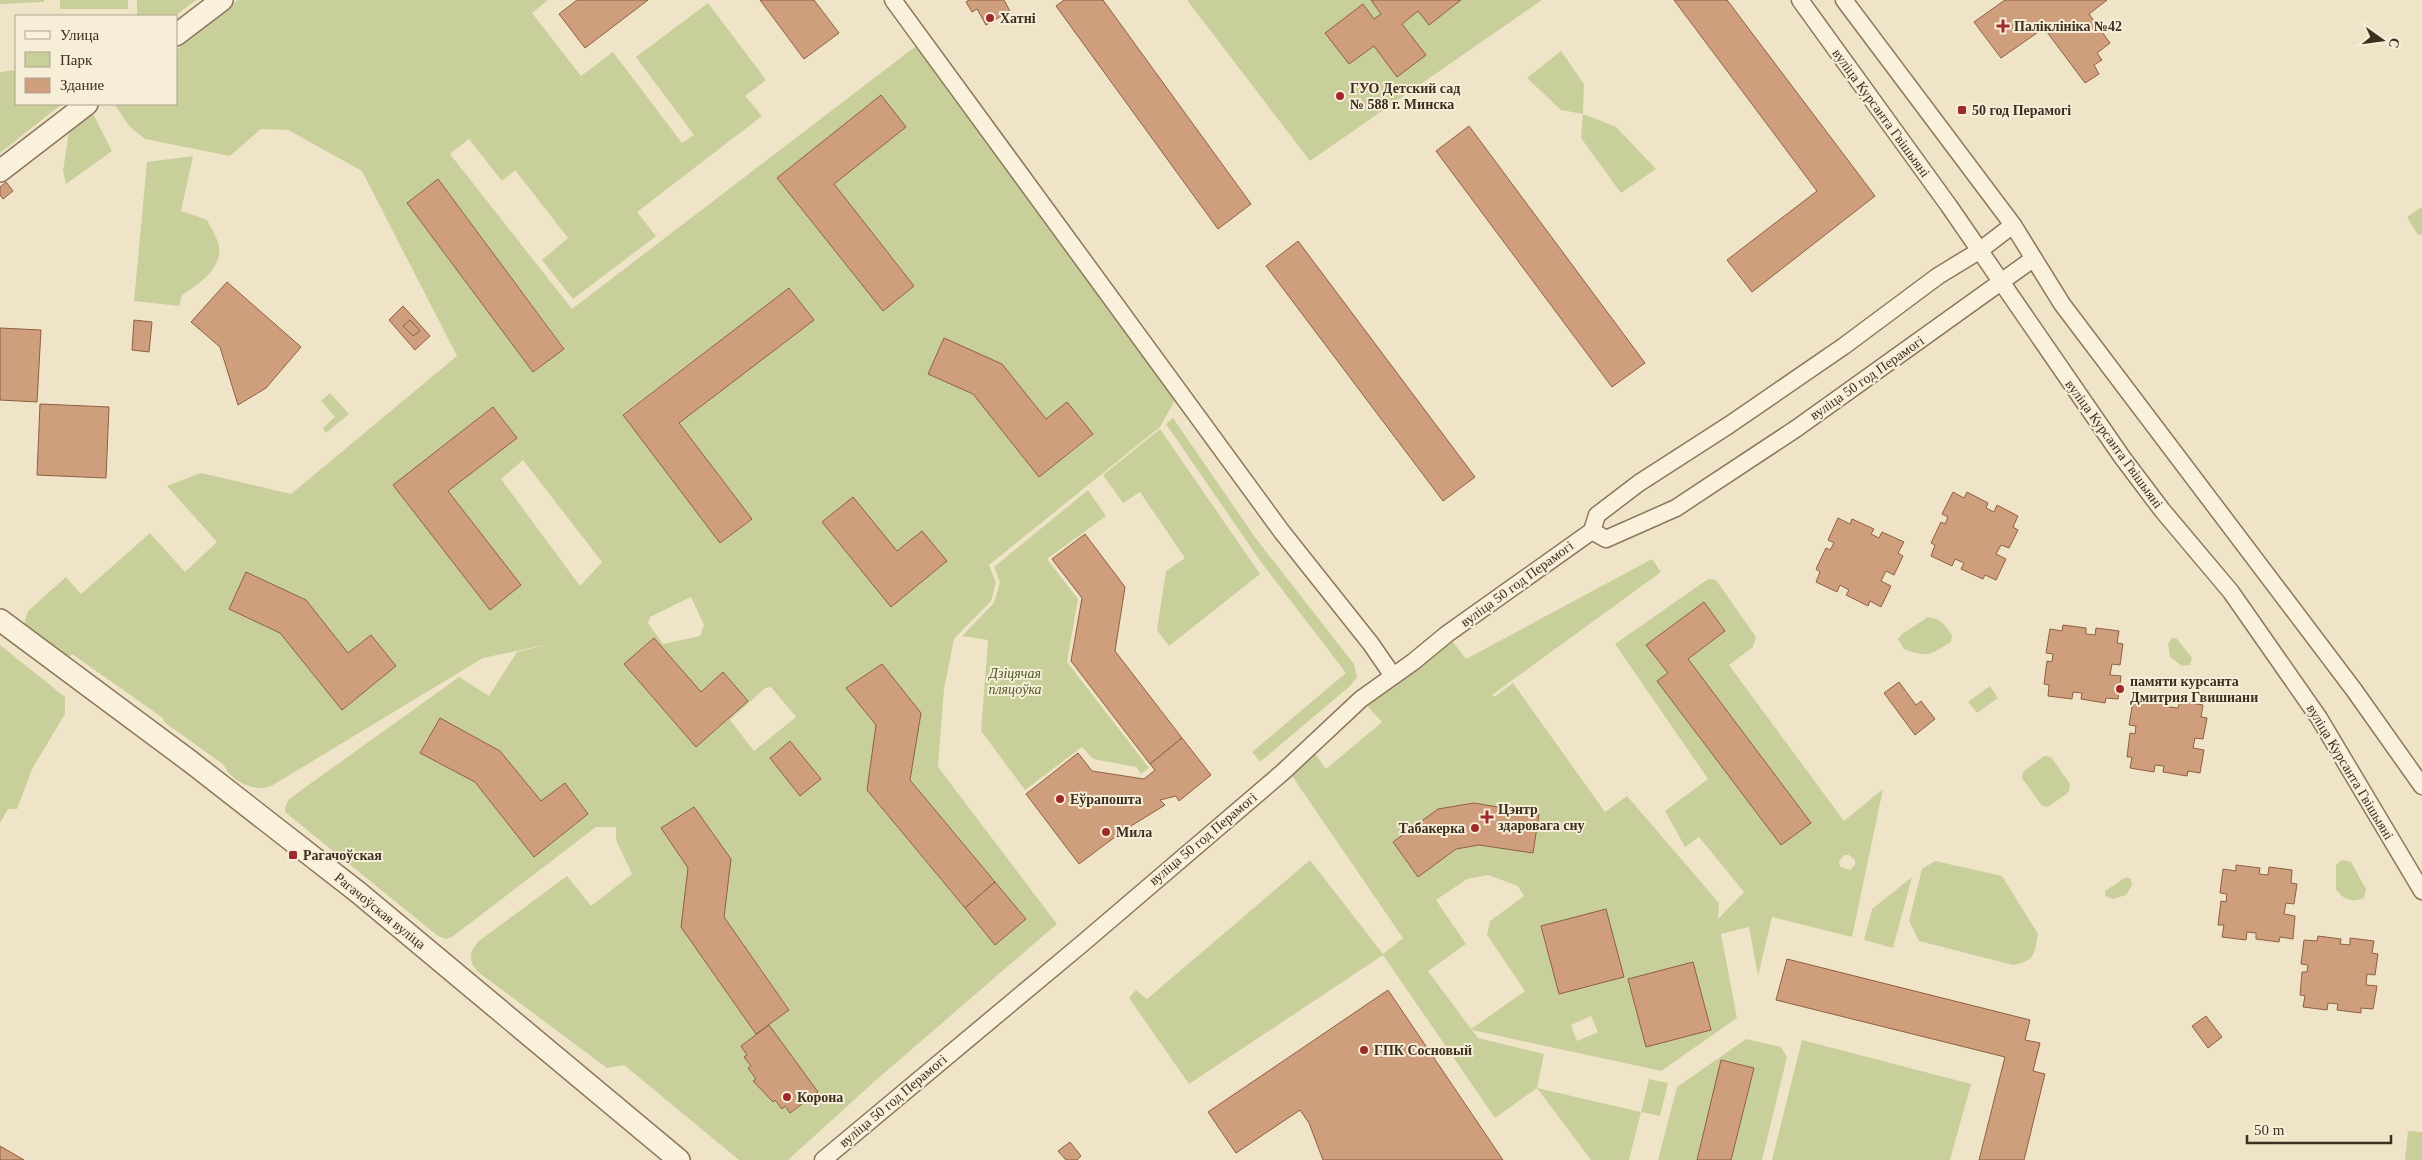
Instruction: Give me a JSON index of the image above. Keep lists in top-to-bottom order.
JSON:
{
  "streets": {
    "street": ["вуліца Курсанта Гвішыяні", "вуліца 50 год Перамогі", "Рагачоўская вуліца"]
  },
  "crossings": [
    ["вуліца Курсанта Гвішыяні", "вуліца 50 год Перамогі"]
  ],
  "parks": ["Дзіцячая пляцоўка"],
  "places": {
    "other": [
      "Хатні",
      "ГУО Детский сад № 588 г. Минска",
      "памяти курсанта Дмитрия Гвишиани",
      "Еўрапошта",
      "Табакерка",
      "Мила",
      "ГПК Сосновый",
      "Корона"
    ],
    "health": ["Паліклініка №42", "Цэнтр здаровага сну"],
    "transit": ["50 год Перамогі", "Рагачоўская"]
  },
  "legend": ["Улица", "Парк", "Здание"],
  "scale_bar": "50 m",
  "north": "right"
}
